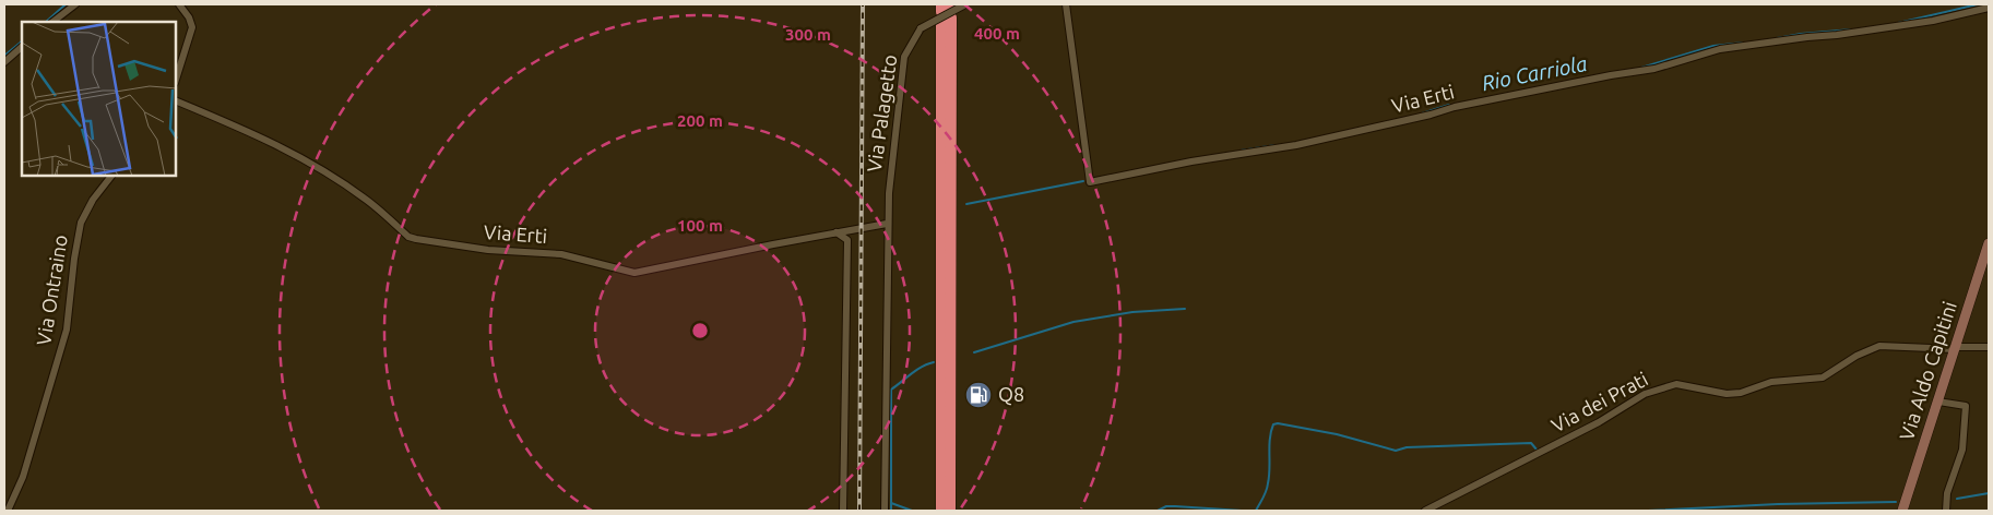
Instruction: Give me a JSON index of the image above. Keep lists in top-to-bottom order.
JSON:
{
  "streets": {
    "main road": ["Via Aldo Capitini"],
    "street": [
      "Via Erti",
      "Via Palagetto",
      "Via Ontraino",
      "Via dei Prati"
    ]
  },
  "crossings": [
    ["Via Erti", "Via Palagetto"],
    ["Via Aldo Capitini", "Via dei Prati"]
  ],
  "water": ["Rio Carriola"],
  "places": {
    "fuel station": ["Q8"]
  },
  "rings": [
    "400 m",
    "300 m",
    "200 m",
    "100 m"
  ]
}
